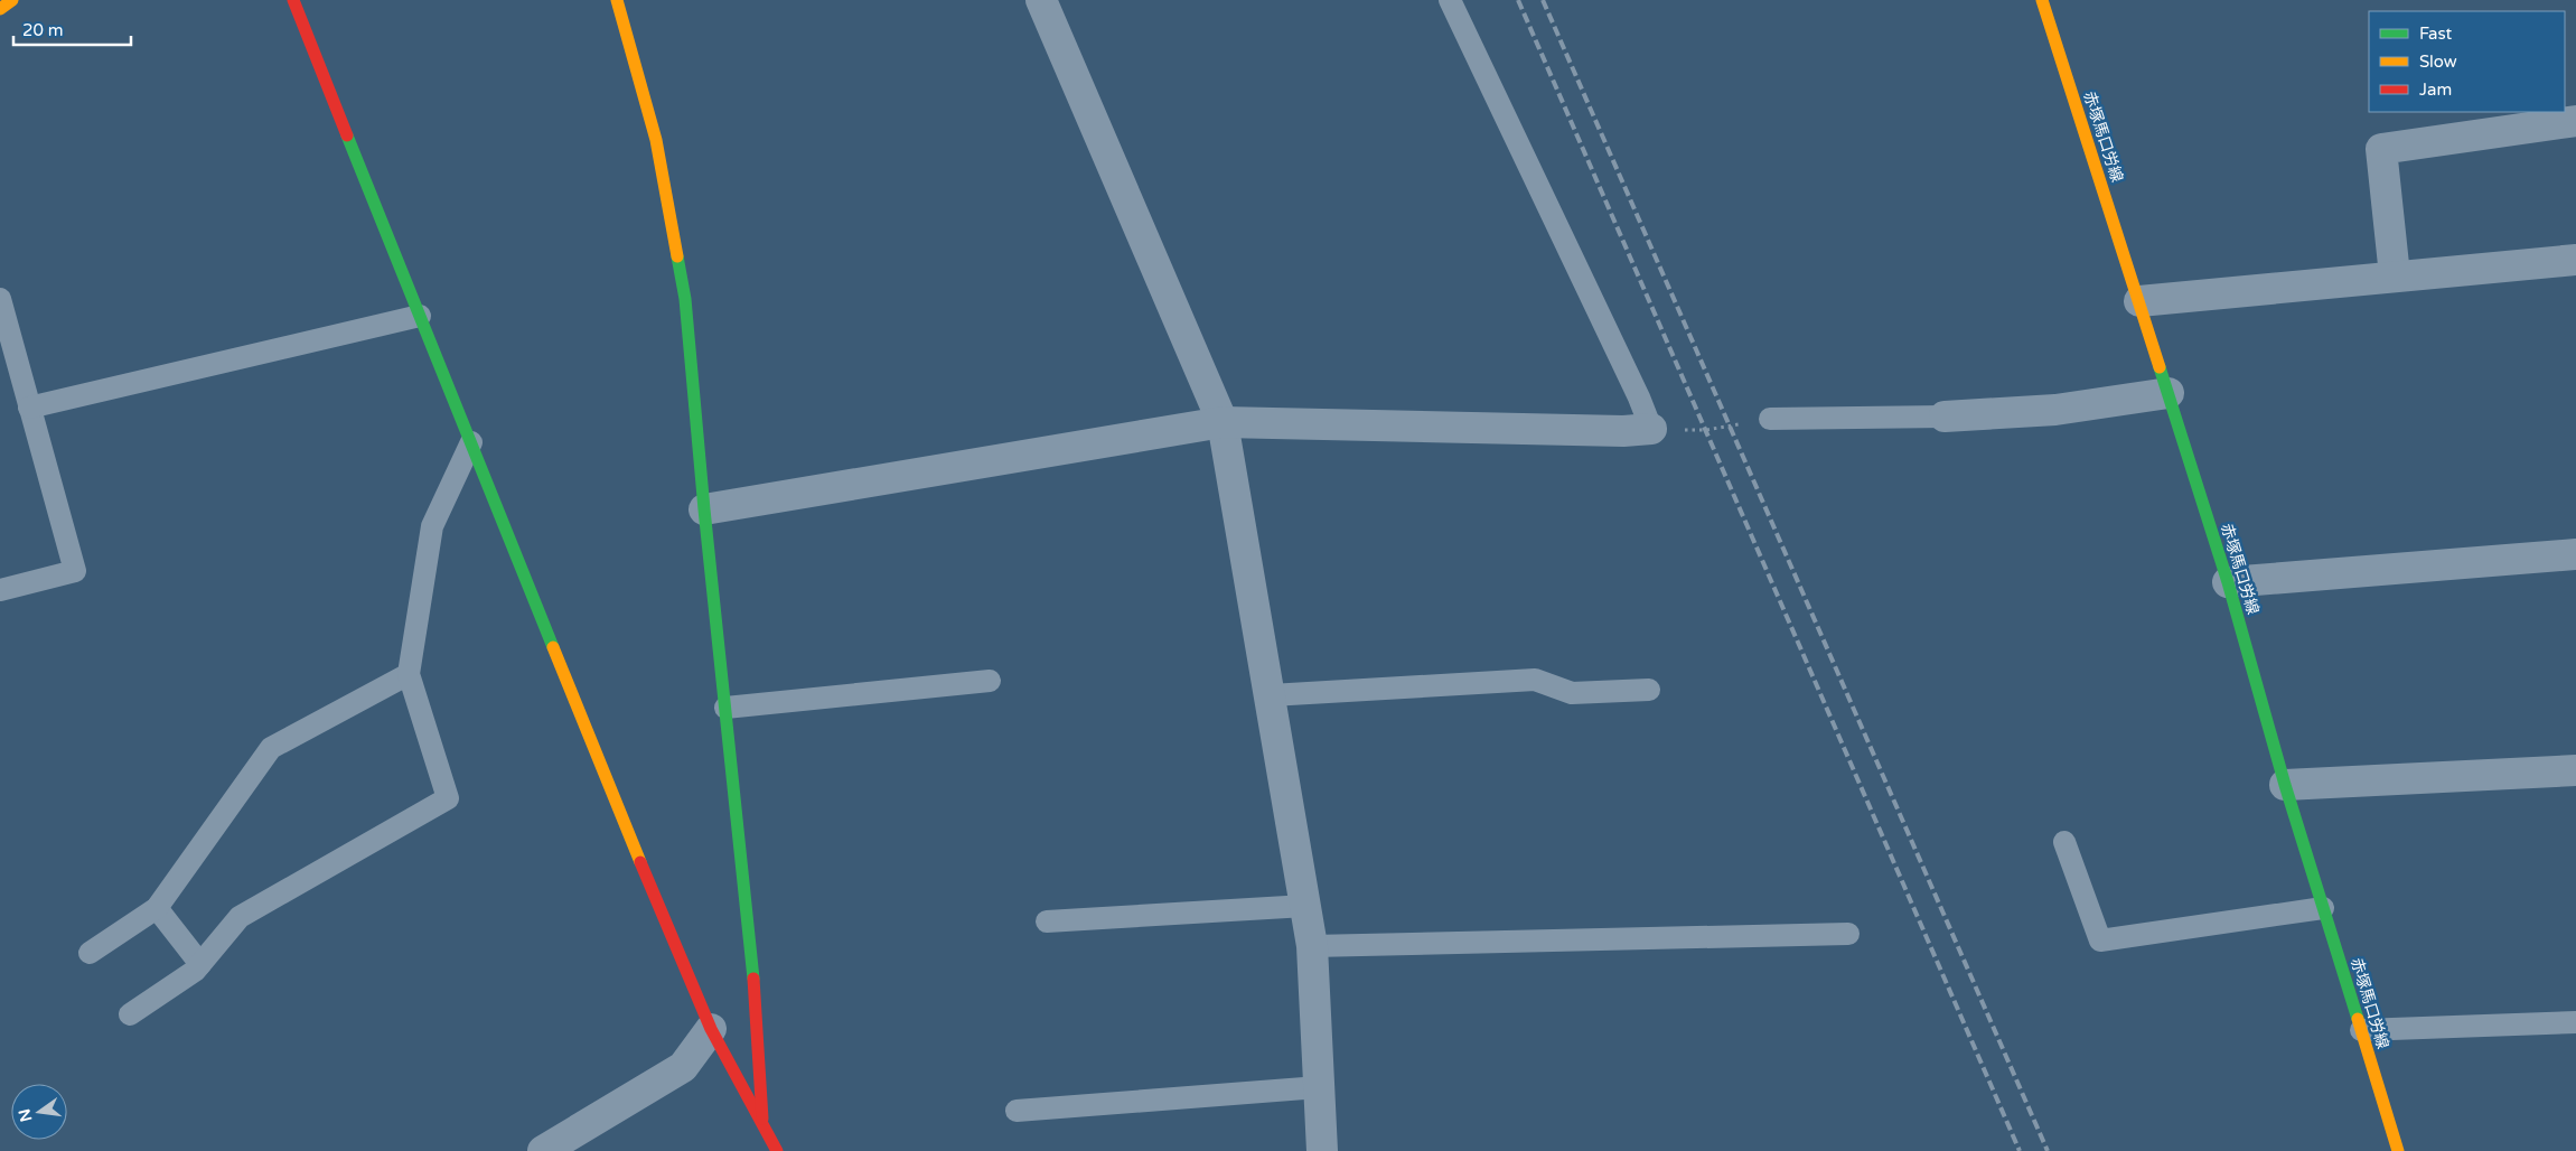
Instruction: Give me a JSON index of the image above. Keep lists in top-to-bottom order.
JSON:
{
  "streets": {
    "street": ["赤塚馬口労線"]
  },
  "legend": ["Fast", "Slow", "Jam"],
  "scale_bar": "20 m",
  "north": "left"
}
